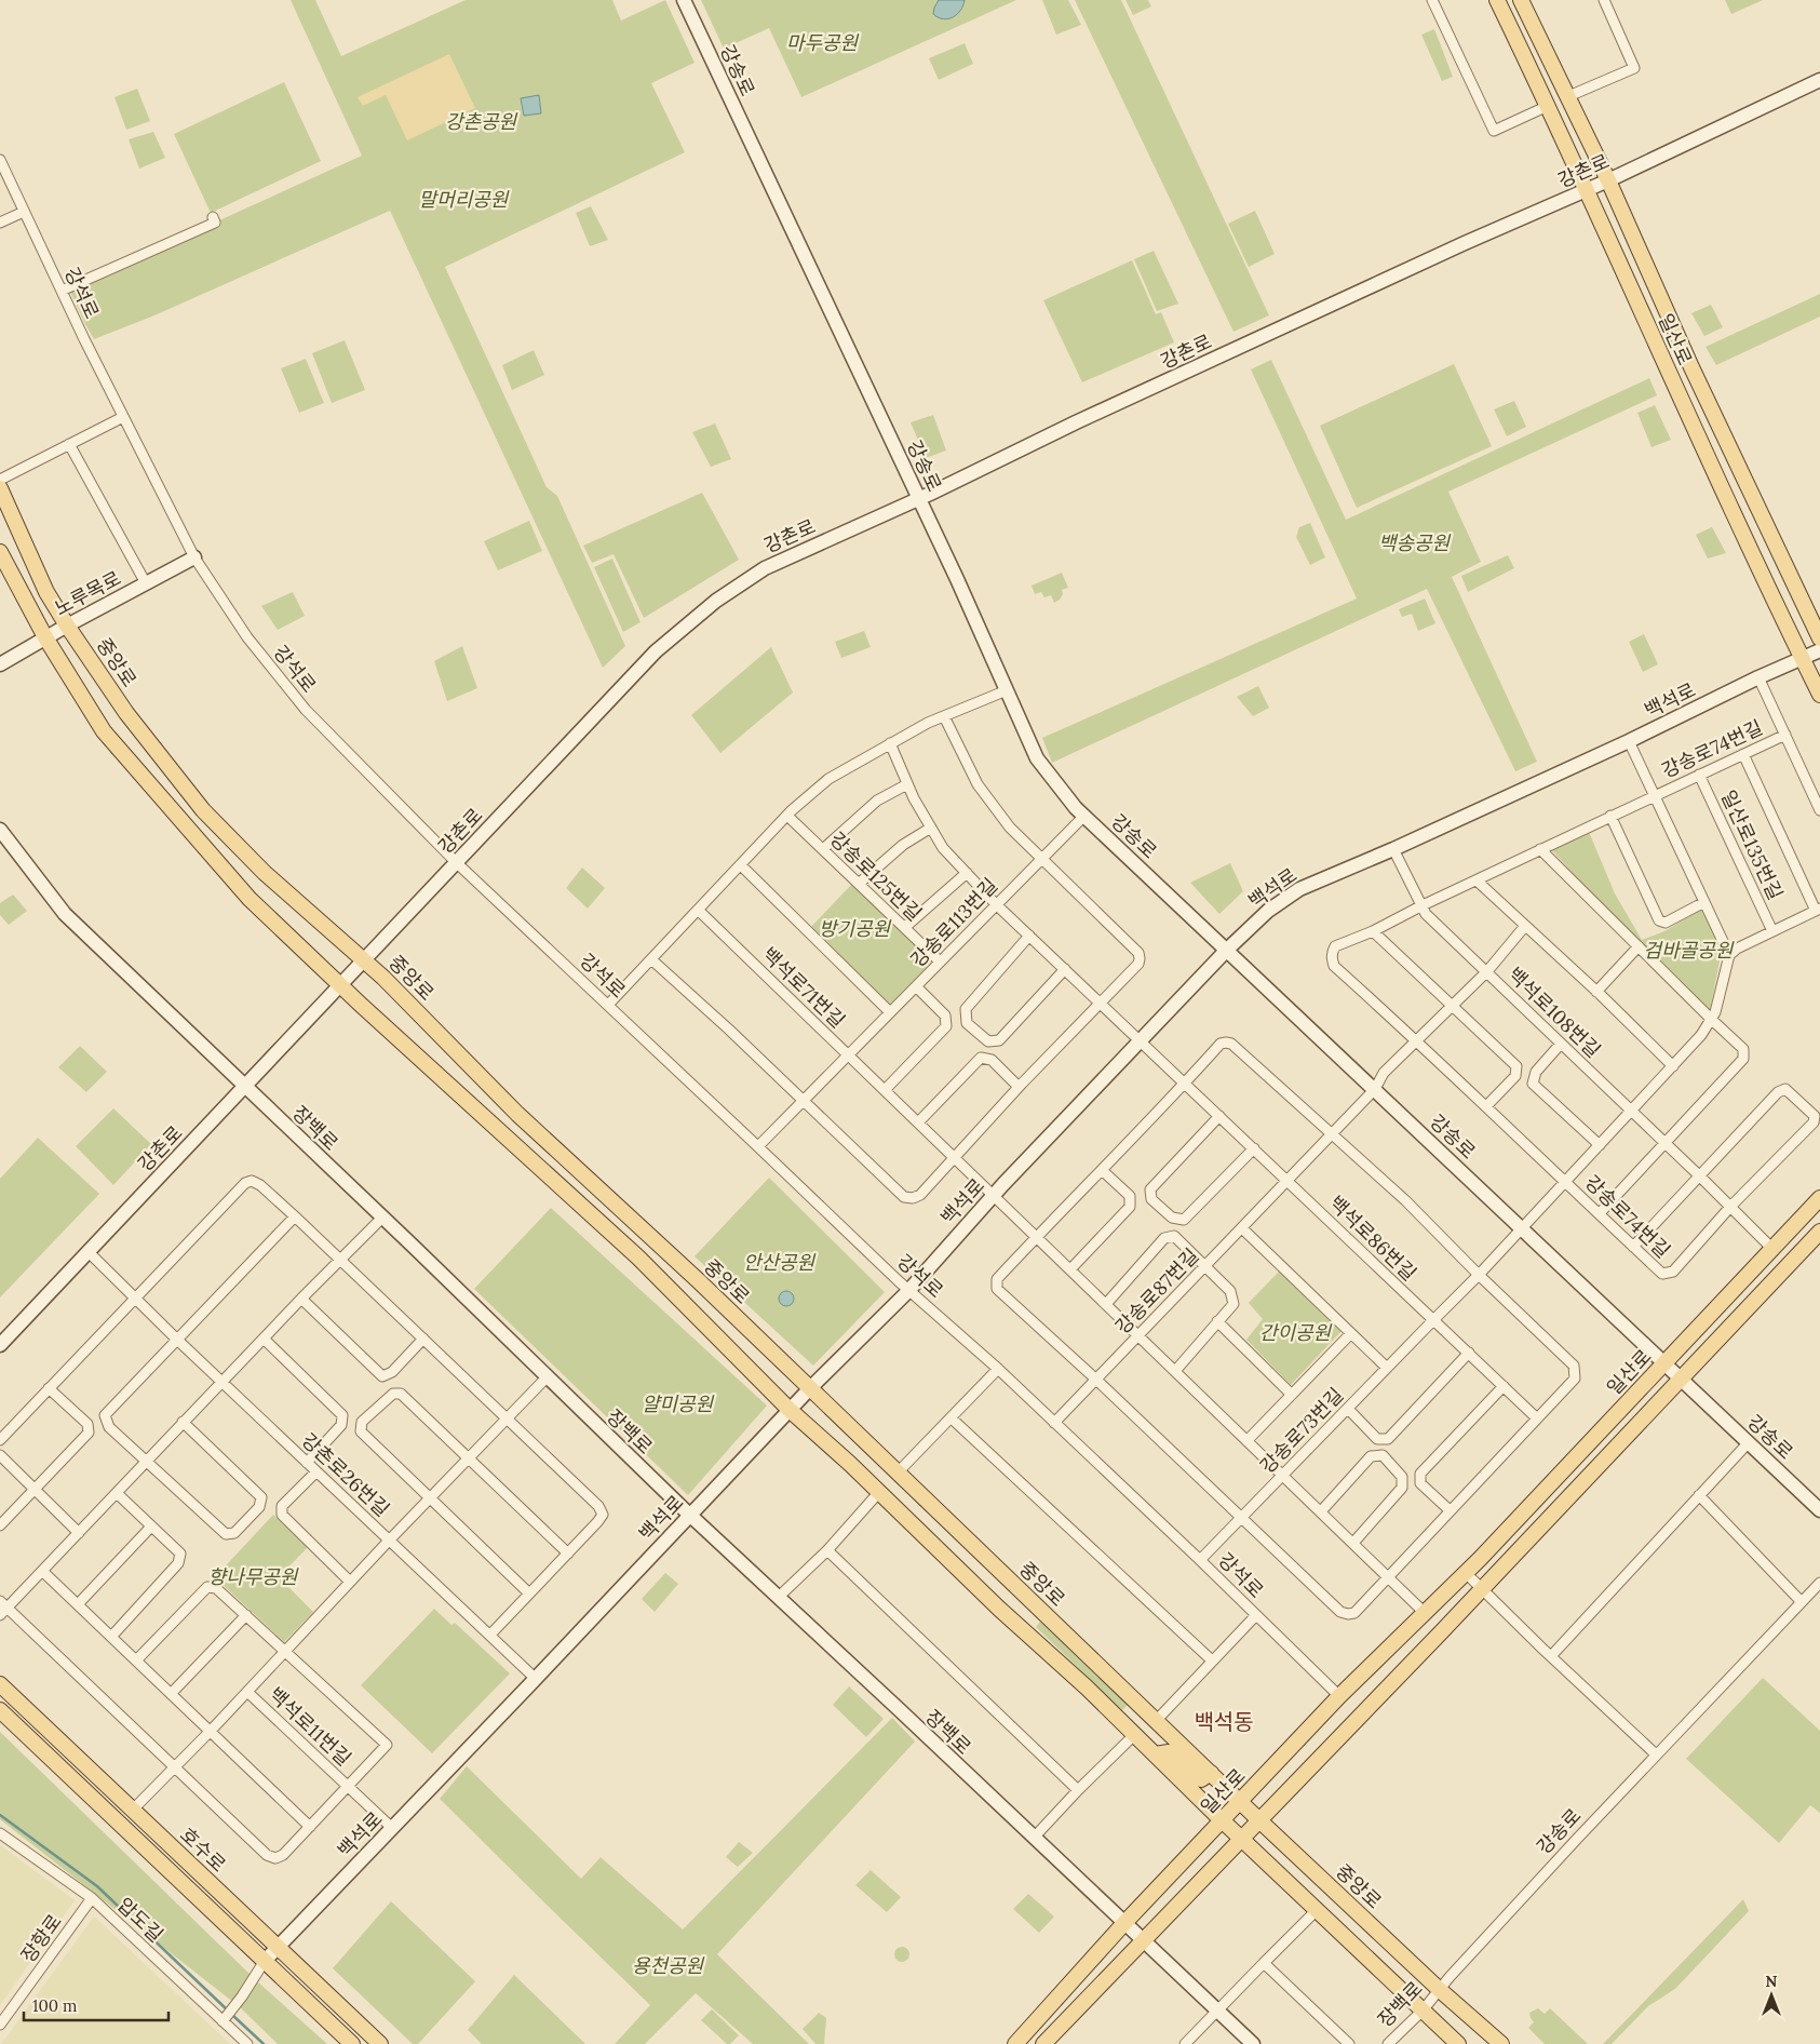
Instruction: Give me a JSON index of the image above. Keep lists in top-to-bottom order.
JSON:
{
  "streets": {
    "main road": [
      "강송로",
      "강촌로",
      "일산로",
      "노루목로",
      "중앙로",
      "백석로",
      "장백로",
      "호수로"
    ],
    "street": [
      "강석로",
      "강송로74번길",
      "일산로135번길",
      "강송로125번길",
      "강송로113번길",
      "백석로71번길",
      "백석로108번길",
      "백석로86번길",
      "강송로87번길",
      "강송로73번길",
      "강촌로26번길",
      "백석로11번길",
      "압도길",
      "장항로"
    ]
  },
  "crossings": [
    ["강송로", "강촌로"],
    ["강송로", "일산로"],
    ["강송로", "중앙로"],
    ["강송로", "백석로"],
    ["강송로", "강송로74번길"],
    ["강송로", "강송로113번길"],
    ["강송로", "장백로"],
    ["강송로", "강송로87번길"],
    ["강송로", "강송로73번길"],
    ["강촌로", "강석로"],
    ["강촌로", "일산로"],
    ["강촌로", "중앙로"],
    ["강촌로", "장백로"],
    ["강촌로", "강촌로26번길"],
    ["강석로", "일산로"],
    ["강석로", "노루목로"],
    ["강석로", "백석로"],
    ["강석로", "강송로113번길"],
    ["강석로", "강송로87번길"],
    ["강석로", "강송로73번길"],
    ["일산로", "중앙로"],
    ["일산로", "백석로"],
    ["일산로", "백석로71번길"],
    ["일산로", "백석로108번길"],
    ["일산로", "장백로"],
    ["노루목로", "중앙로"],
    ["중앙로", "백석로"],
    ["중앙로", "장백로"],
    ["백석로", "강송로74번길"],
    ["백석로", "백석로71번길"],
    ["백석로", "백석로108번길"],
    ["백석로", "장백로"],
    ["백석로", "백석로86번길"],
    ["백석로", "강촌로26번길"],
    ["백석로", "백석로11번길"],
    ["백석로", "호수로"],
    ["강송로74번길", "일산로135번길"],
    ["강송로74번길", "백석로108번길"],
    ["강송로74번길", "강송로87번길"],
    ["강송로74번길", "강송로73번길"],
    ["강송로125번길", "강송로113번길"],
    ["강송로113번길", "백석로71번길"],
    ["강송로113번길", "백석로86번길"],
    ["백석로71번길", "강송로87번길"],
    ["백석로71번길", "강송로73번길"],
    ["백석로108번길", "강송로87번길"],
    ["백석로86번길", "강송로87번길"],
    ["백석로86번길", "강송로73번길"],
    ["압도길", "장항로"]
  ],
  "districts": ["백석동"],
  "parks": [
    "마두공원",
    "강촌공원",
    "말머리공원",
    "백송공원",
    "방기공원",
    "검바골공원",
    "안산공원",
    "간이공원",
    "얄미공원",
    "향나무공원",
    "용천공원"
  ],
  "scale_bar": "100 m",
  "north": "top"
}
